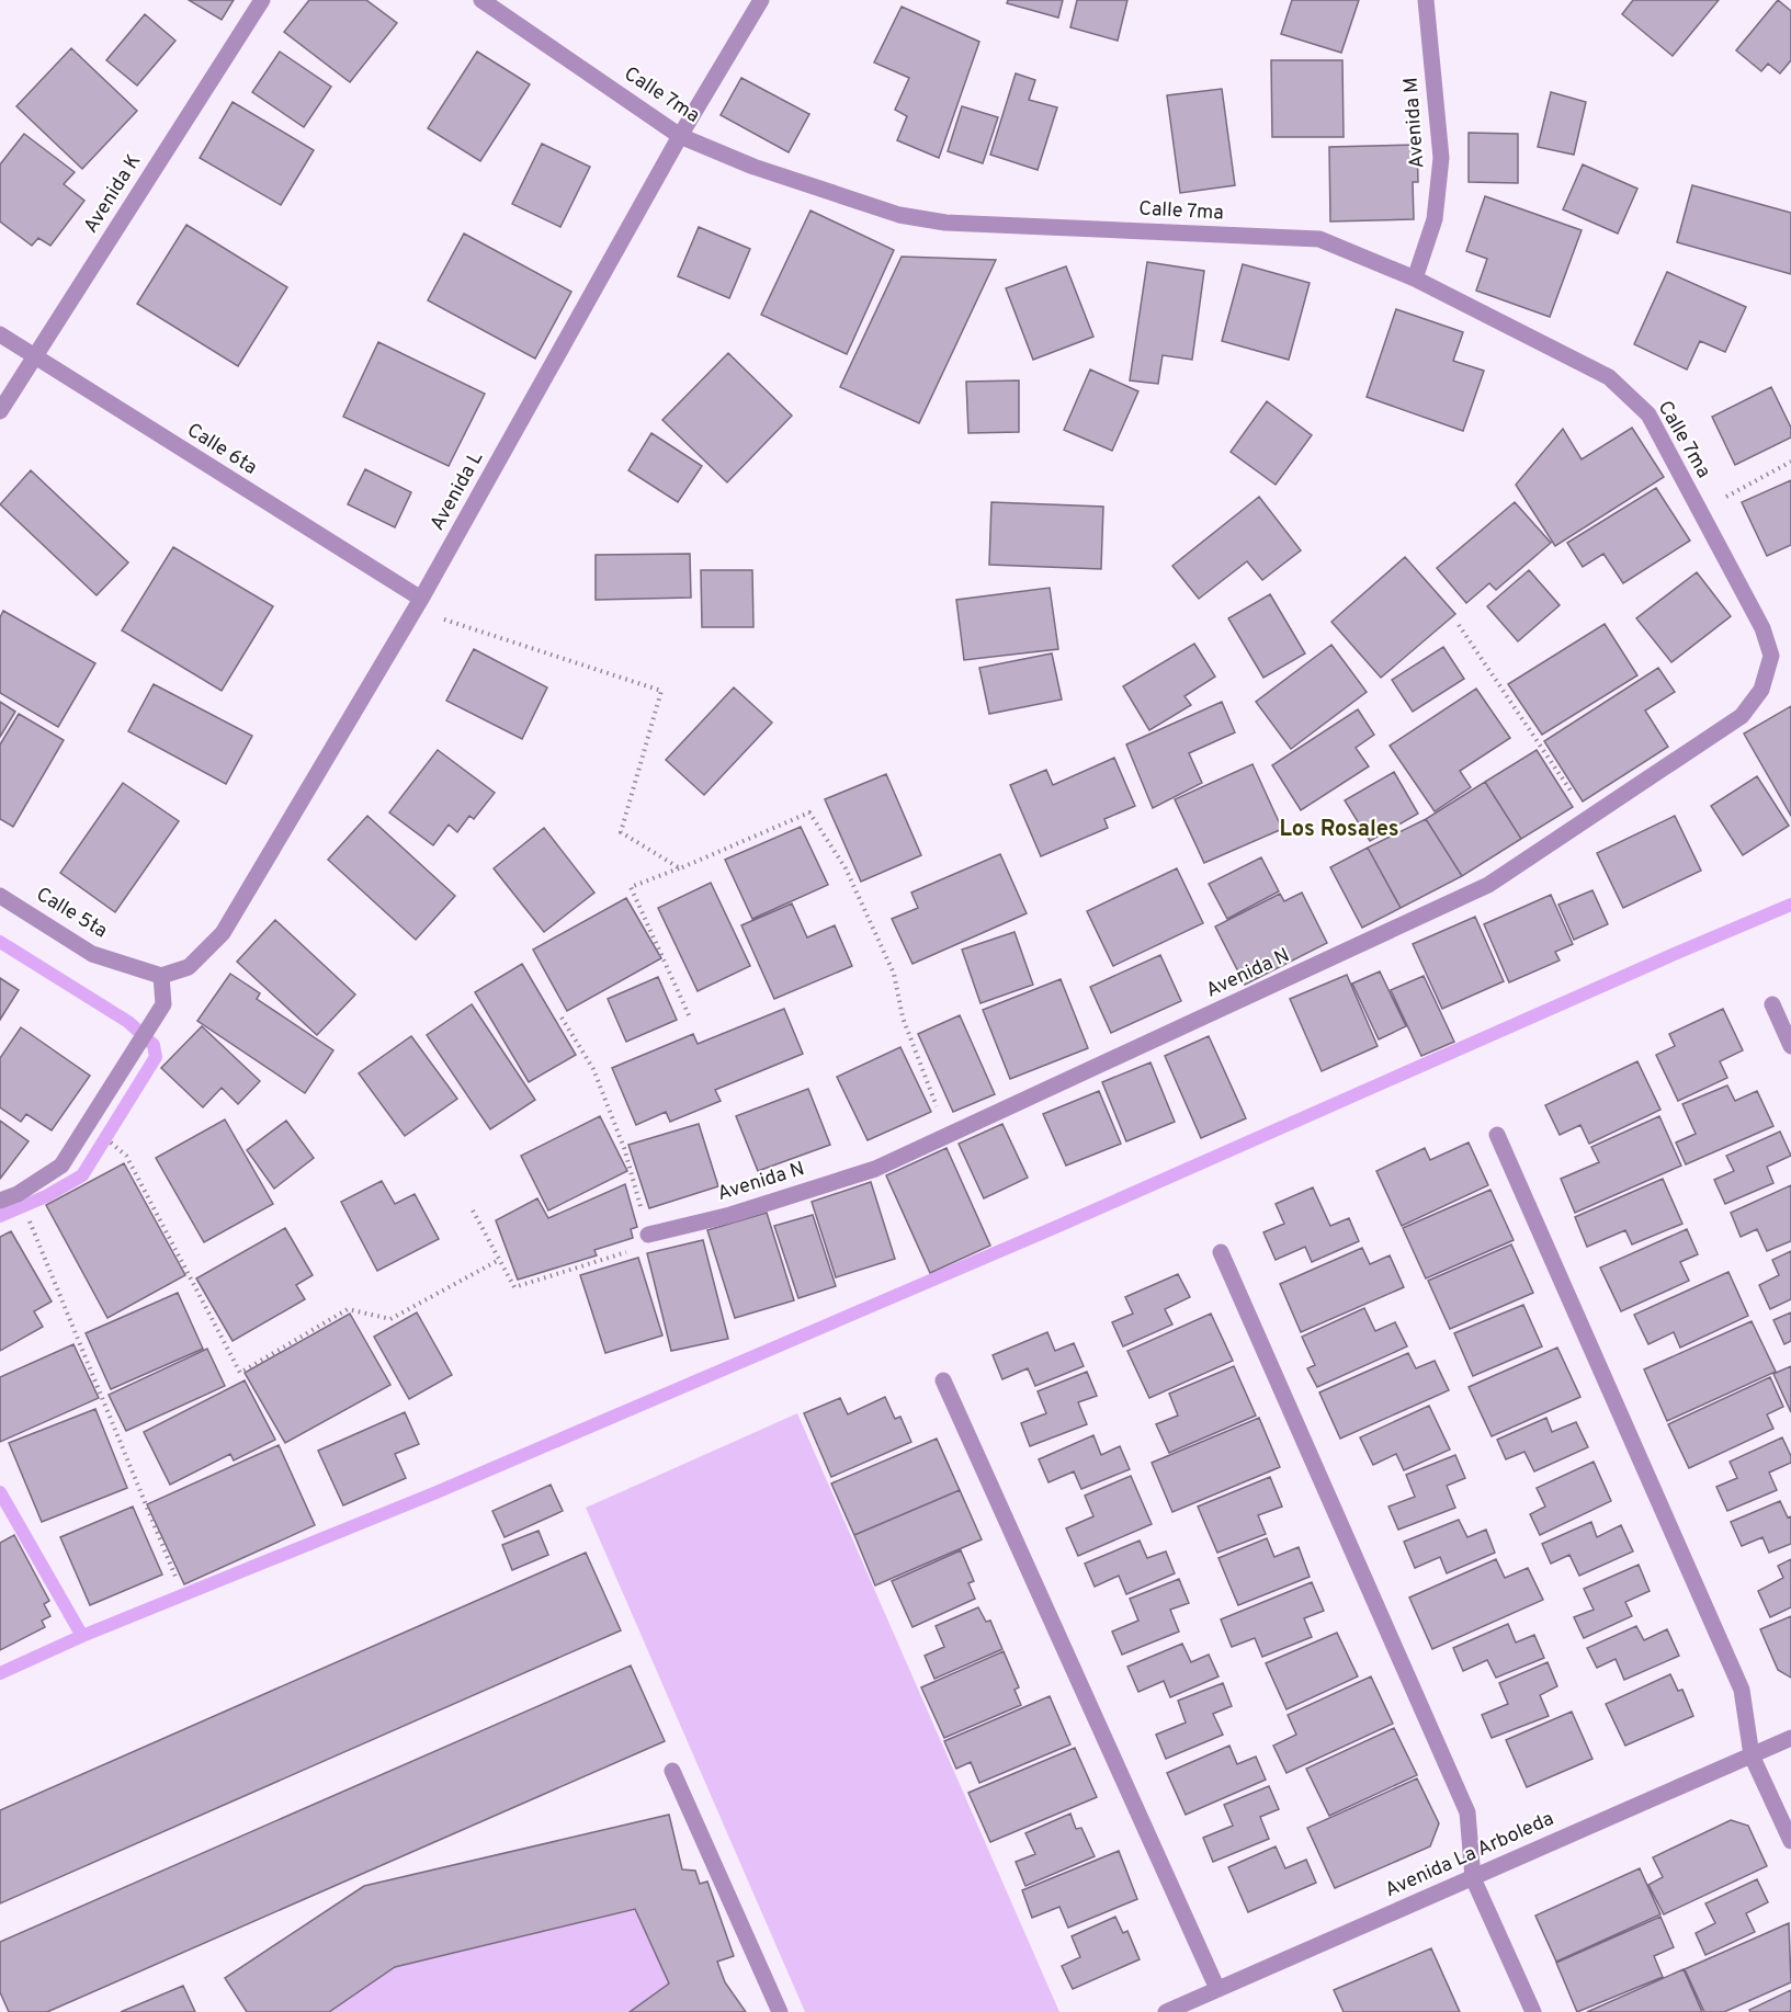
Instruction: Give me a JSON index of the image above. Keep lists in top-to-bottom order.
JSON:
{
  "streets": {
    "street": [
      "Calle 7ma",
      "Avenida M",
      "Avenida K",
      "Calle 6ta",
      "Avenida L",
      "Calle 5ta",
      "Avenida N",
      "Avenida La Arboleda"
    ]
  },
  "crossings": [
    ["Calle 7ma", "Avenida M"],
    ["Calle 7ma", "Avenida L"],
    ["Calle 7ma", "Avenida N"],
    ["Avenida K", "Calle 6ta"],
    ["Calle 6ta", "Avenida L"],
    ["Avenida L", "Calle 5ta"]
  ],
  "districts": ["Los Rosales"]
}
